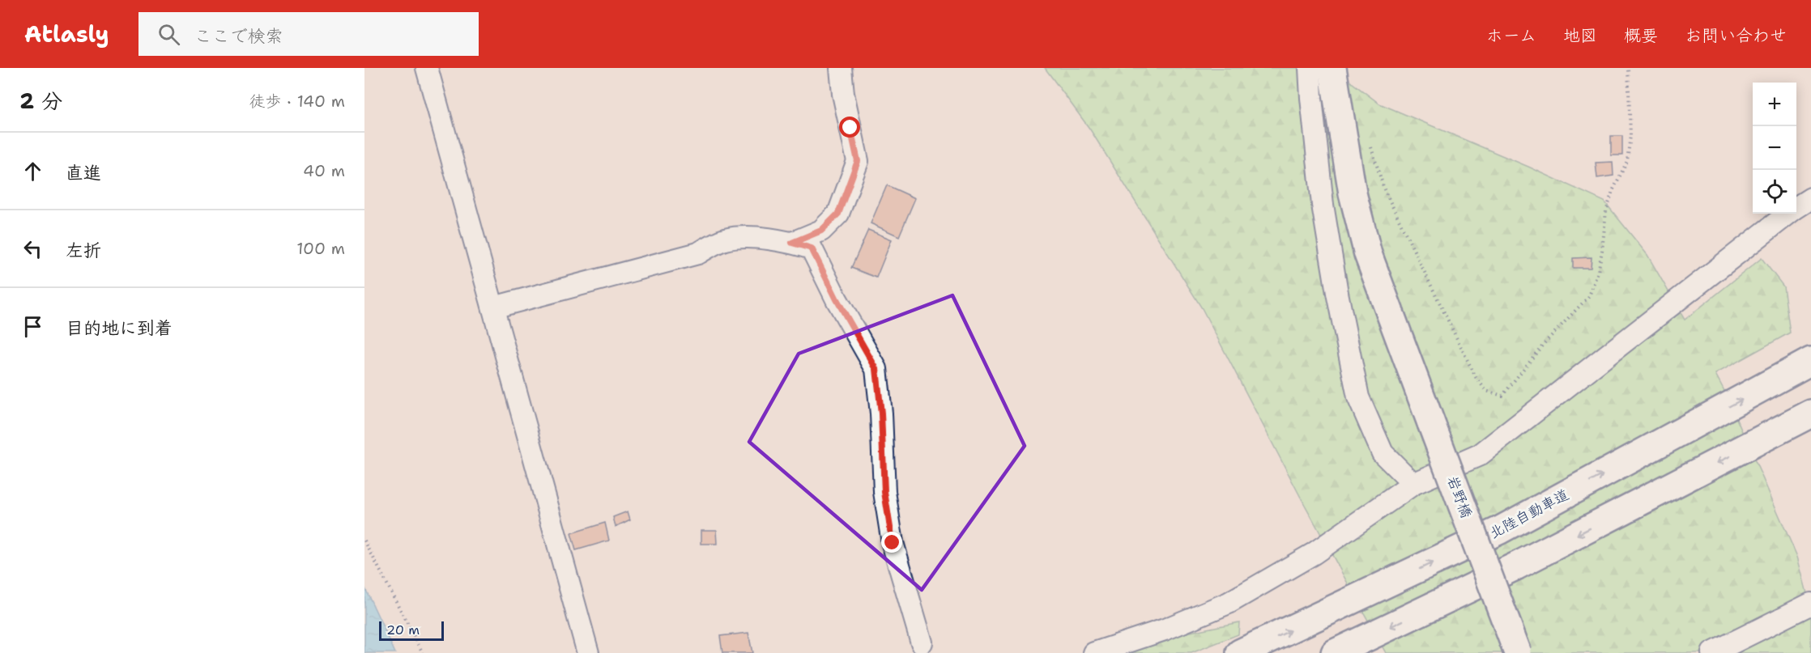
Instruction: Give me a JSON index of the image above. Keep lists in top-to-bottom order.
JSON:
{
  "streets": {
    "main road": ["岩野橋", "北陸自動車道"]
  },
  "scale_bar": "20 m",
  "page": {
    "header": "Atlasly",
    "search": "ここで検索",
    "nav": [
      "ホーム",
      "地図",
      "概要",
      "お問い合わせ"
    ],
    "heading": ["2 分", "徒歩 · 140 m"],
    "map_buttons": ["+", "−"],
    "list": [
      ["直進", "40 m"],
      ["左折", "100 m"],
      "目的地に到着"
    ],
    "scale": "20 m"
  }
}
